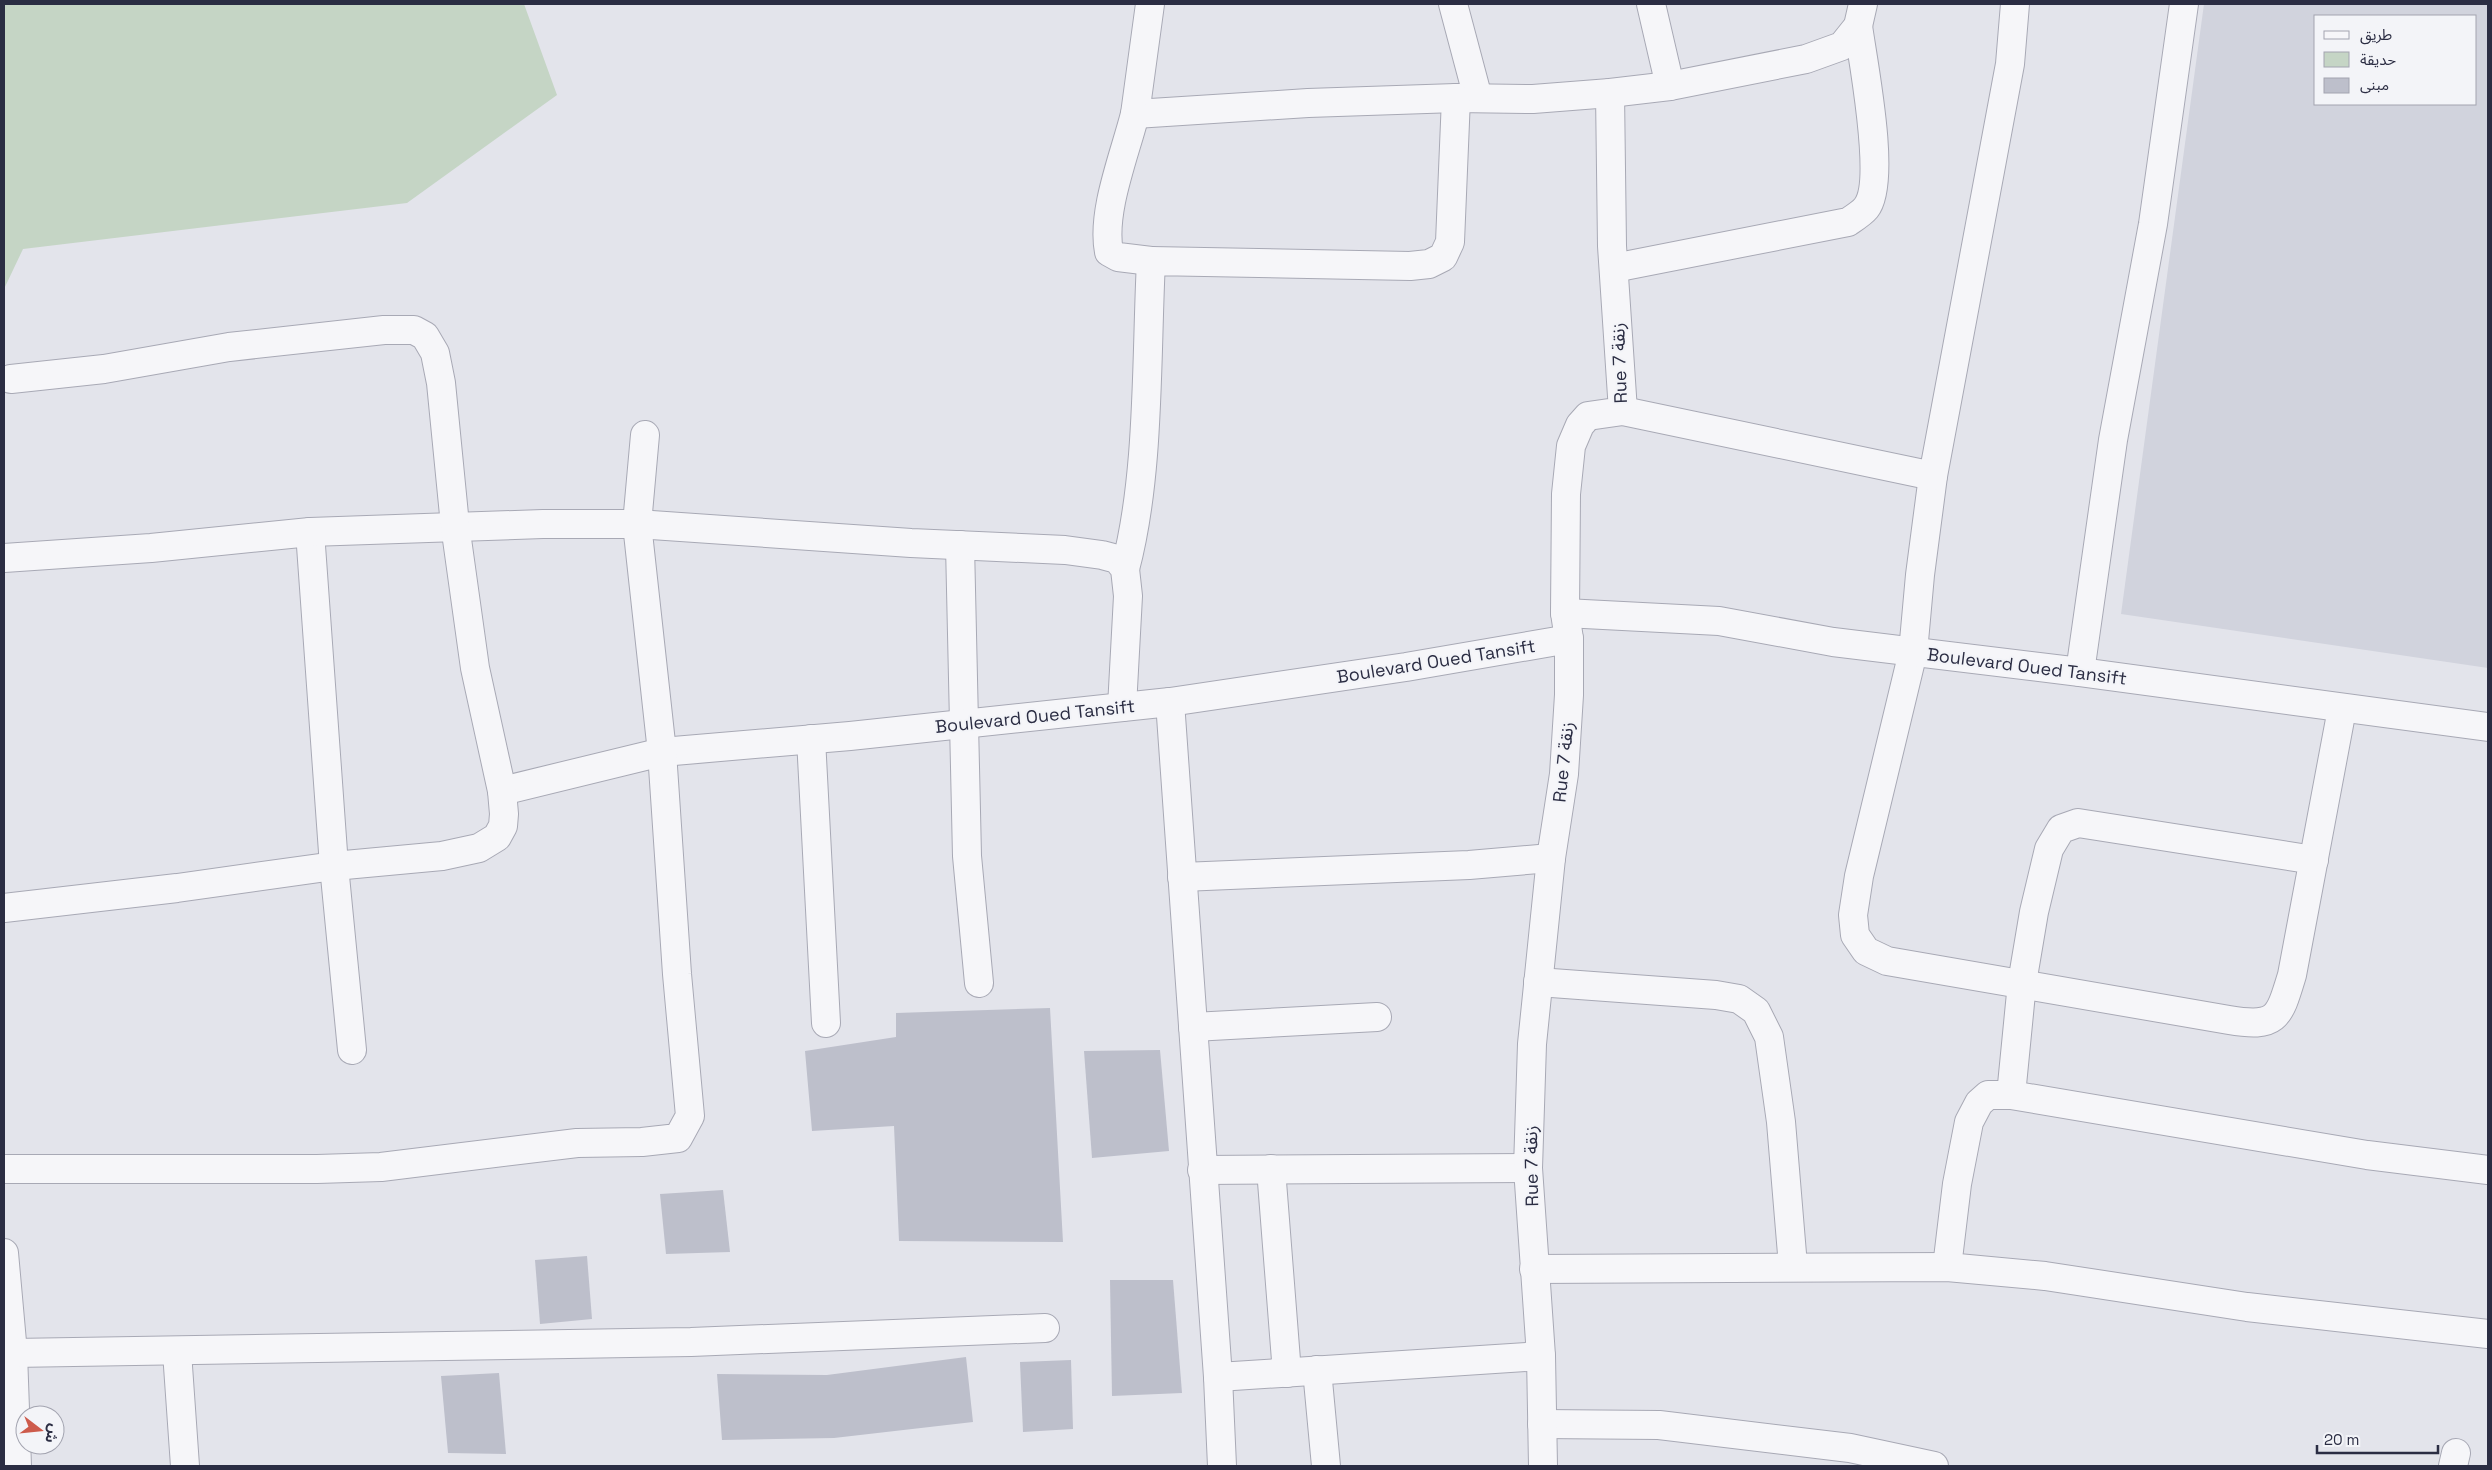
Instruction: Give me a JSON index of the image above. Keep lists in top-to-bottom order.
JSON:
{
  "streets": {
    "street": ["Rue 7 زنقة", "Boulevard Oued Tansift"]
  },
  "crossings": [
    ["Rue 7 زنقة", "Boulevard Oued Tansift"]
  ],
  "legend": ["طريق", "حديقة", "مبنى"],
  "scale_bar": "20 m",
  "north": "right"
}
